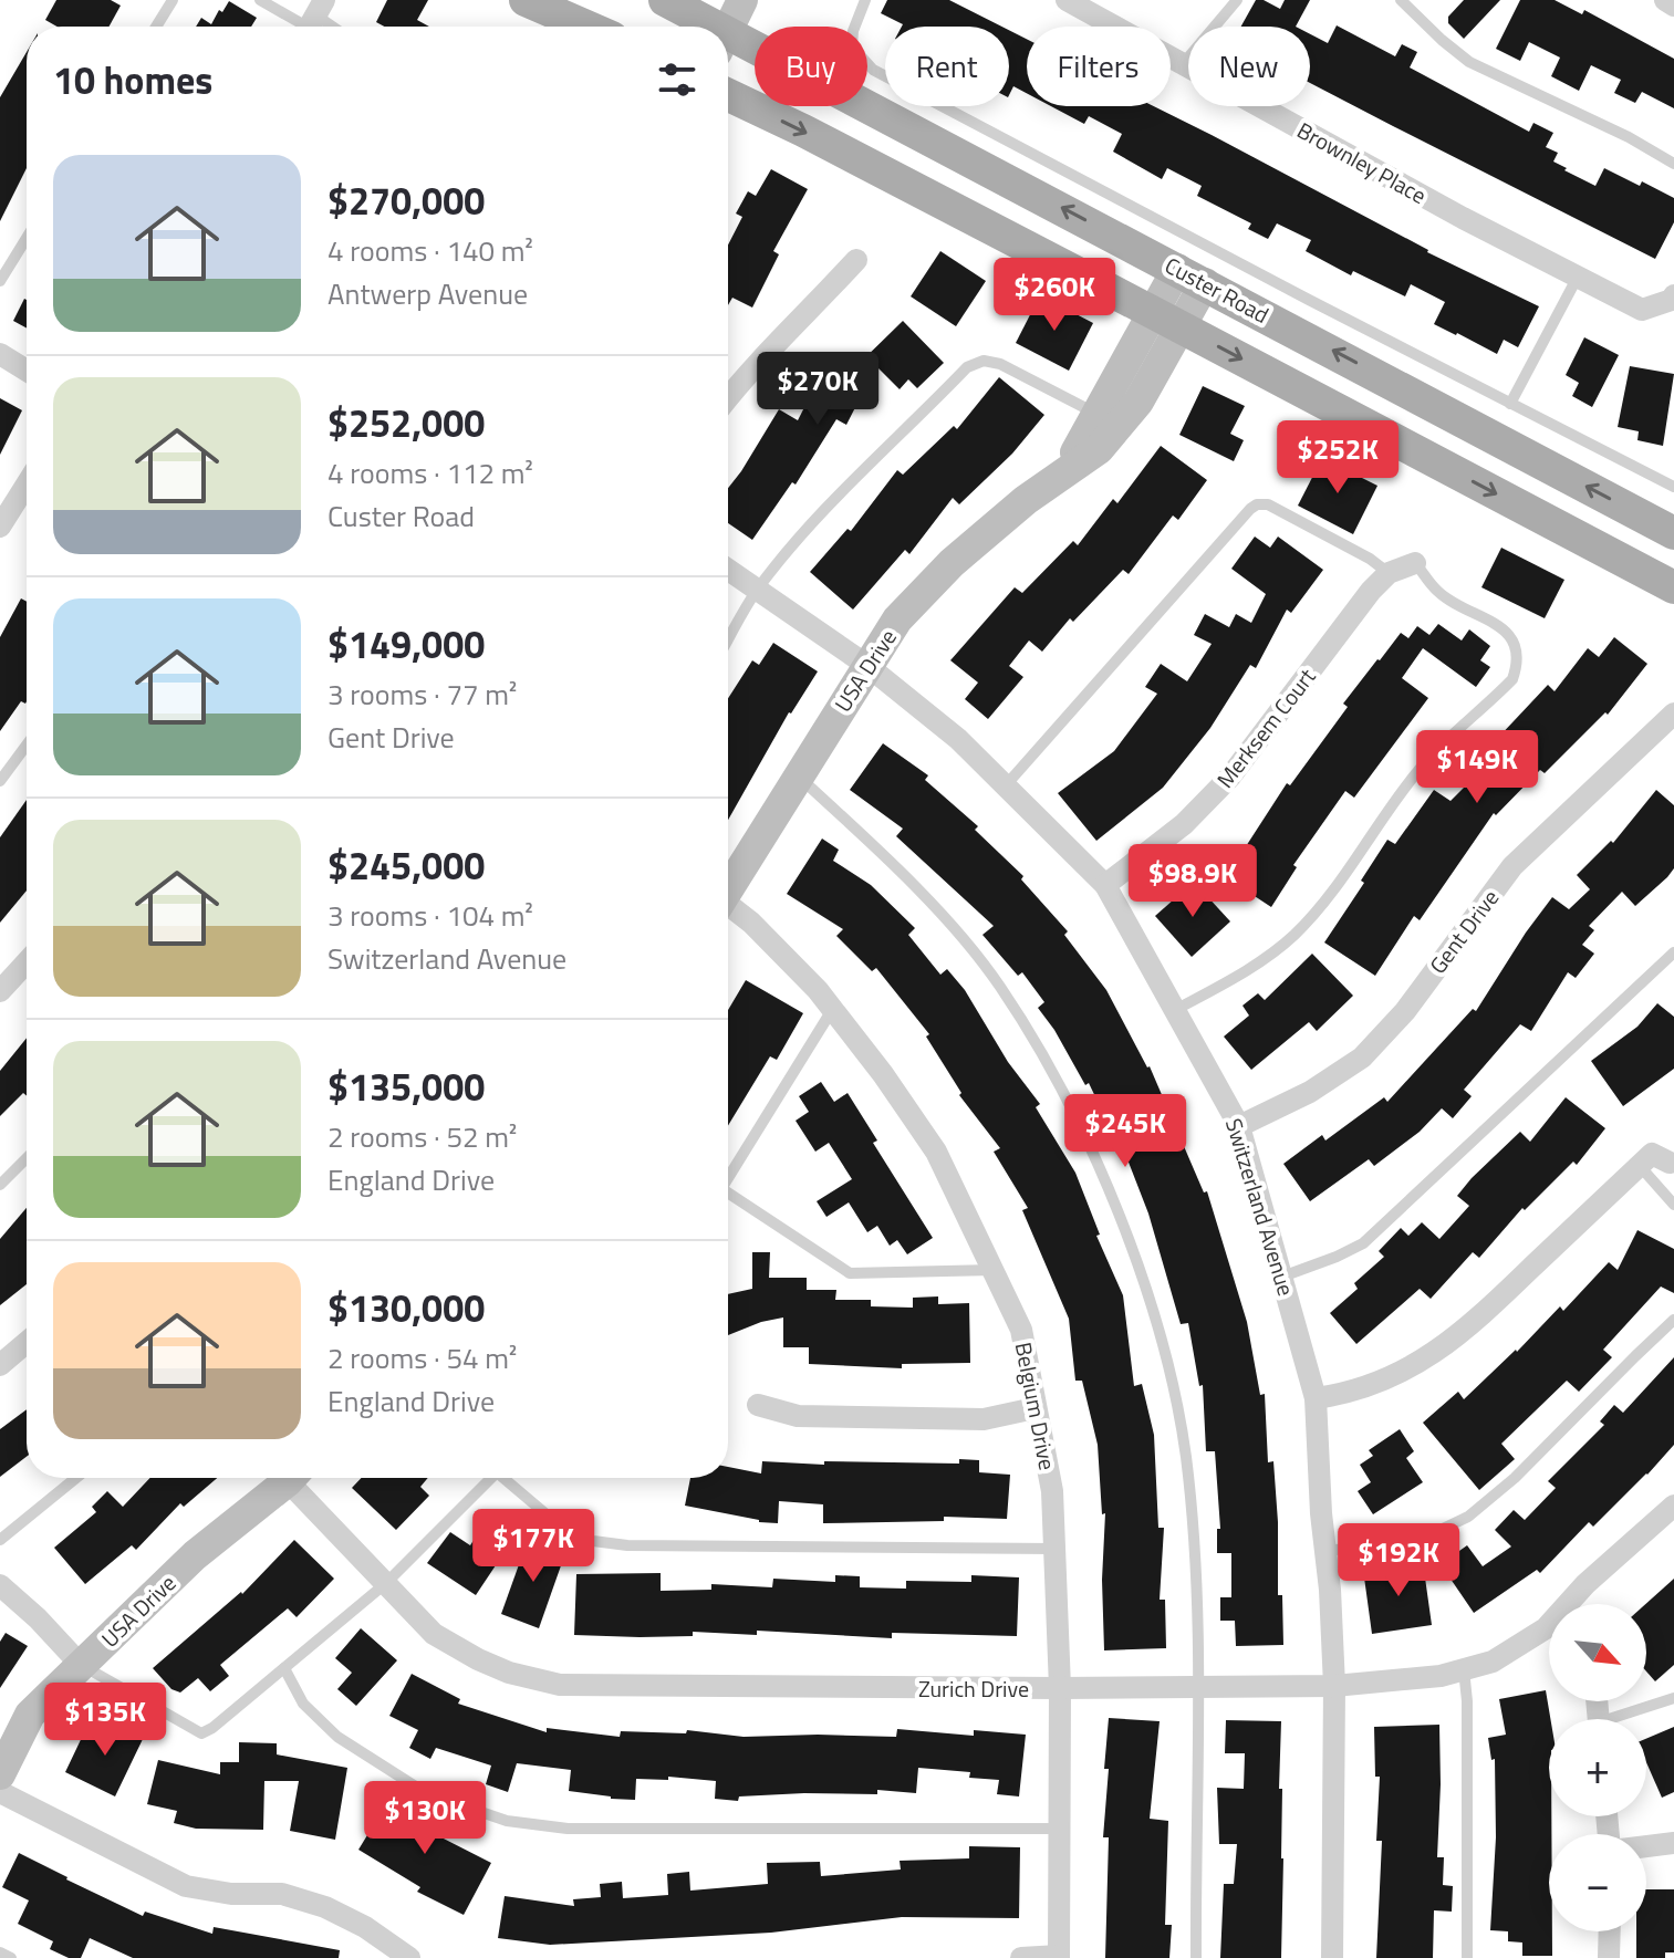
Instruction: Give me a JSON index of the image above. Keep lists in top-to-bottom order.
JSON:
{
  "streets": {
    "main road": ["Custer Road"],
    "street": [
      "Brownley Place",
      "USA Drive",
      "Merksem Court",
      "Gent Drive",
      "Switzerland Avenue",
      "Belgium Drive",
      "Zurich Drive"
    ]
  },
  "crossings": [
    ["Custer Road", "USA Drive"],
    ["USA Drive", "Switzerland Avenue"],
    ["Merksem Court", "Switzerland Avenue"],
    ["Gent Drive", "Switzerland Avenue"],
    ["Switzerland Avenue", "Zurich Drive"],
    ["Belgium Drive", "Zurich Drive"]
  ],
  "north": "bottom right",
  "page": {
    "chip": [
      "Buy",
      "Rent",
      "Filters",
      "New"
    ],
    "heading": "10 homes",
    "list": [
      {
        "name": "$270,000",
        "note": "4 rooms · 140 m² · Antwerp Avenue"
      },
      {
        "name": "$252,000",
        "note": "4 rooms · 112 m² · Custer Road"
      },
      {
        "name": "$149,000",
        "note": "3 rooms · 77 m² · Gent Drive"
      },
      {
        "name": "$245,000",
        "note": "3 rooms · 104 m² · Switzerland Avenue"
      },
      {
        "name": "$135,000",
        "note": "2 rooms · 52 m² · England Drive"
      },
      {
        "name": "$130,000",
        "note": "2 rooms · 54 m² · England Drive"
      }
    ],
    "price": [
      "$260K",
      "$270K",
      "$252K",
      "$149K",
      "$98.9K",
      "$245K",
      "$177K",
      "$192K",
      "$135K",
      "$130K"
    ],
    "map_buttons": ["+", "−"]
  }
}
